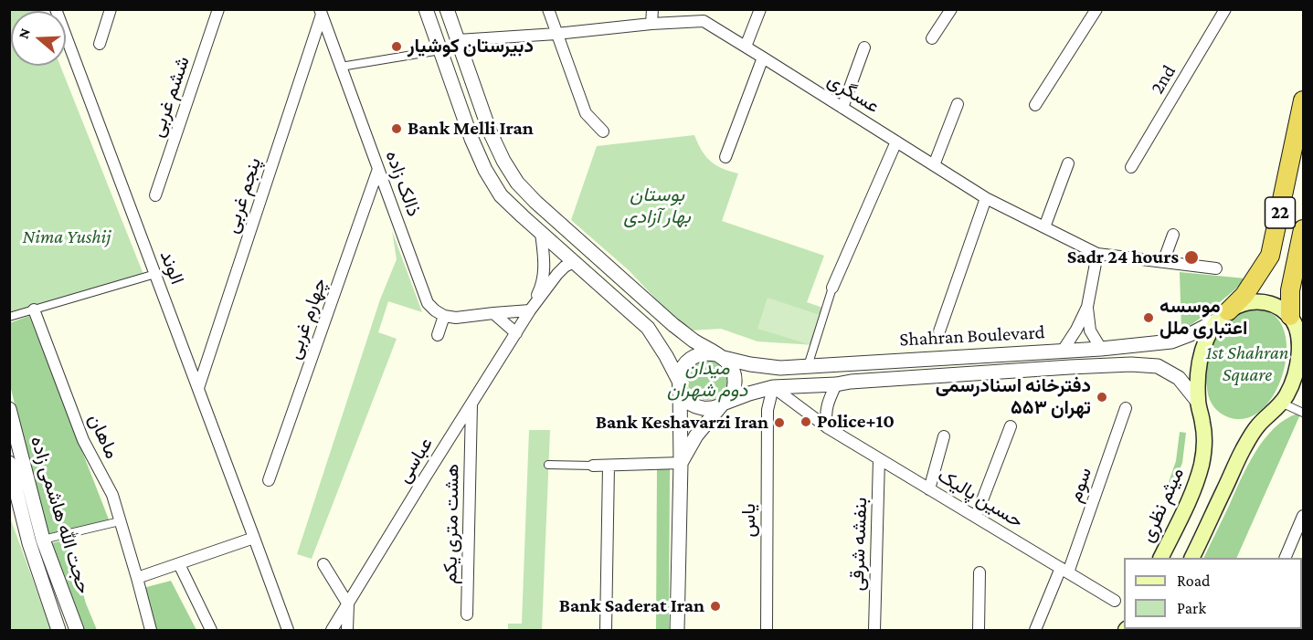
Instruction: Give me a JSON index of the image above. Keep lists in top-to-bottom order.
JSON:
{
  "streets": {
    "highway": ["22"],
    "main road": ["میثم نظری"],
    "street": [
      "2nd",
      "عسگری",
      "ششم غربی",
      "ذالک زاده",
      "پنجم غربی",
      "الوند",
      "چهارم غربی",
      "Shahran Boulevard",
      "ماهان",
      "عباسی",
      "سوم",
      "حسین پالیک",
      "حجت الله هاشمی زاده",
      "یاس",
      "هشت متری یکم",
      "بنفشه شرقی"
    ]
  },
  "crossings": [
    ["عسگری", "Shahran Boulevard"],
    ["ذالک زاده", "پنجم غربی"],
    ["ذالک زاده", "چهارم غربی"],
    ["پنجم غربی", "الوند"],
    ["22", "Shahran Boulevard"],
    ["Shahran Boulevard", "حسین پالیک"],
    ["Shahran Boulevard", "میثم نظری"],
    ["Shahran Boulevard", "یاس"],
    ["عباسی", "هشت متری یکم"],
    ["سوم", "حسین پالیک"],
    ["حسین پالیک", "یاس"],
    ["حسین پالیک", "بنفشه شرقی"]
  ],
  "parks": [
    "بوستان بهار آزادی",
    "Nima Yushij",
    "1st Shahran Square",
    "میدان دوم شهران"
  ],
  "places": [
    "دبیرستان کوشیار",
    "Bank Melli Iran",
    "Sadr 24 hours",
    "موسسه اعتباری ملل",
    "دفترخانه اسنادرسمی ۵۵۳ تهران",
    "Police+10",
    "Bank Keshavarzi Iran",
    "Bank Saderat Iran"
  ],
  "legend": ["Road", "Park"],
  "north": "left"
}
